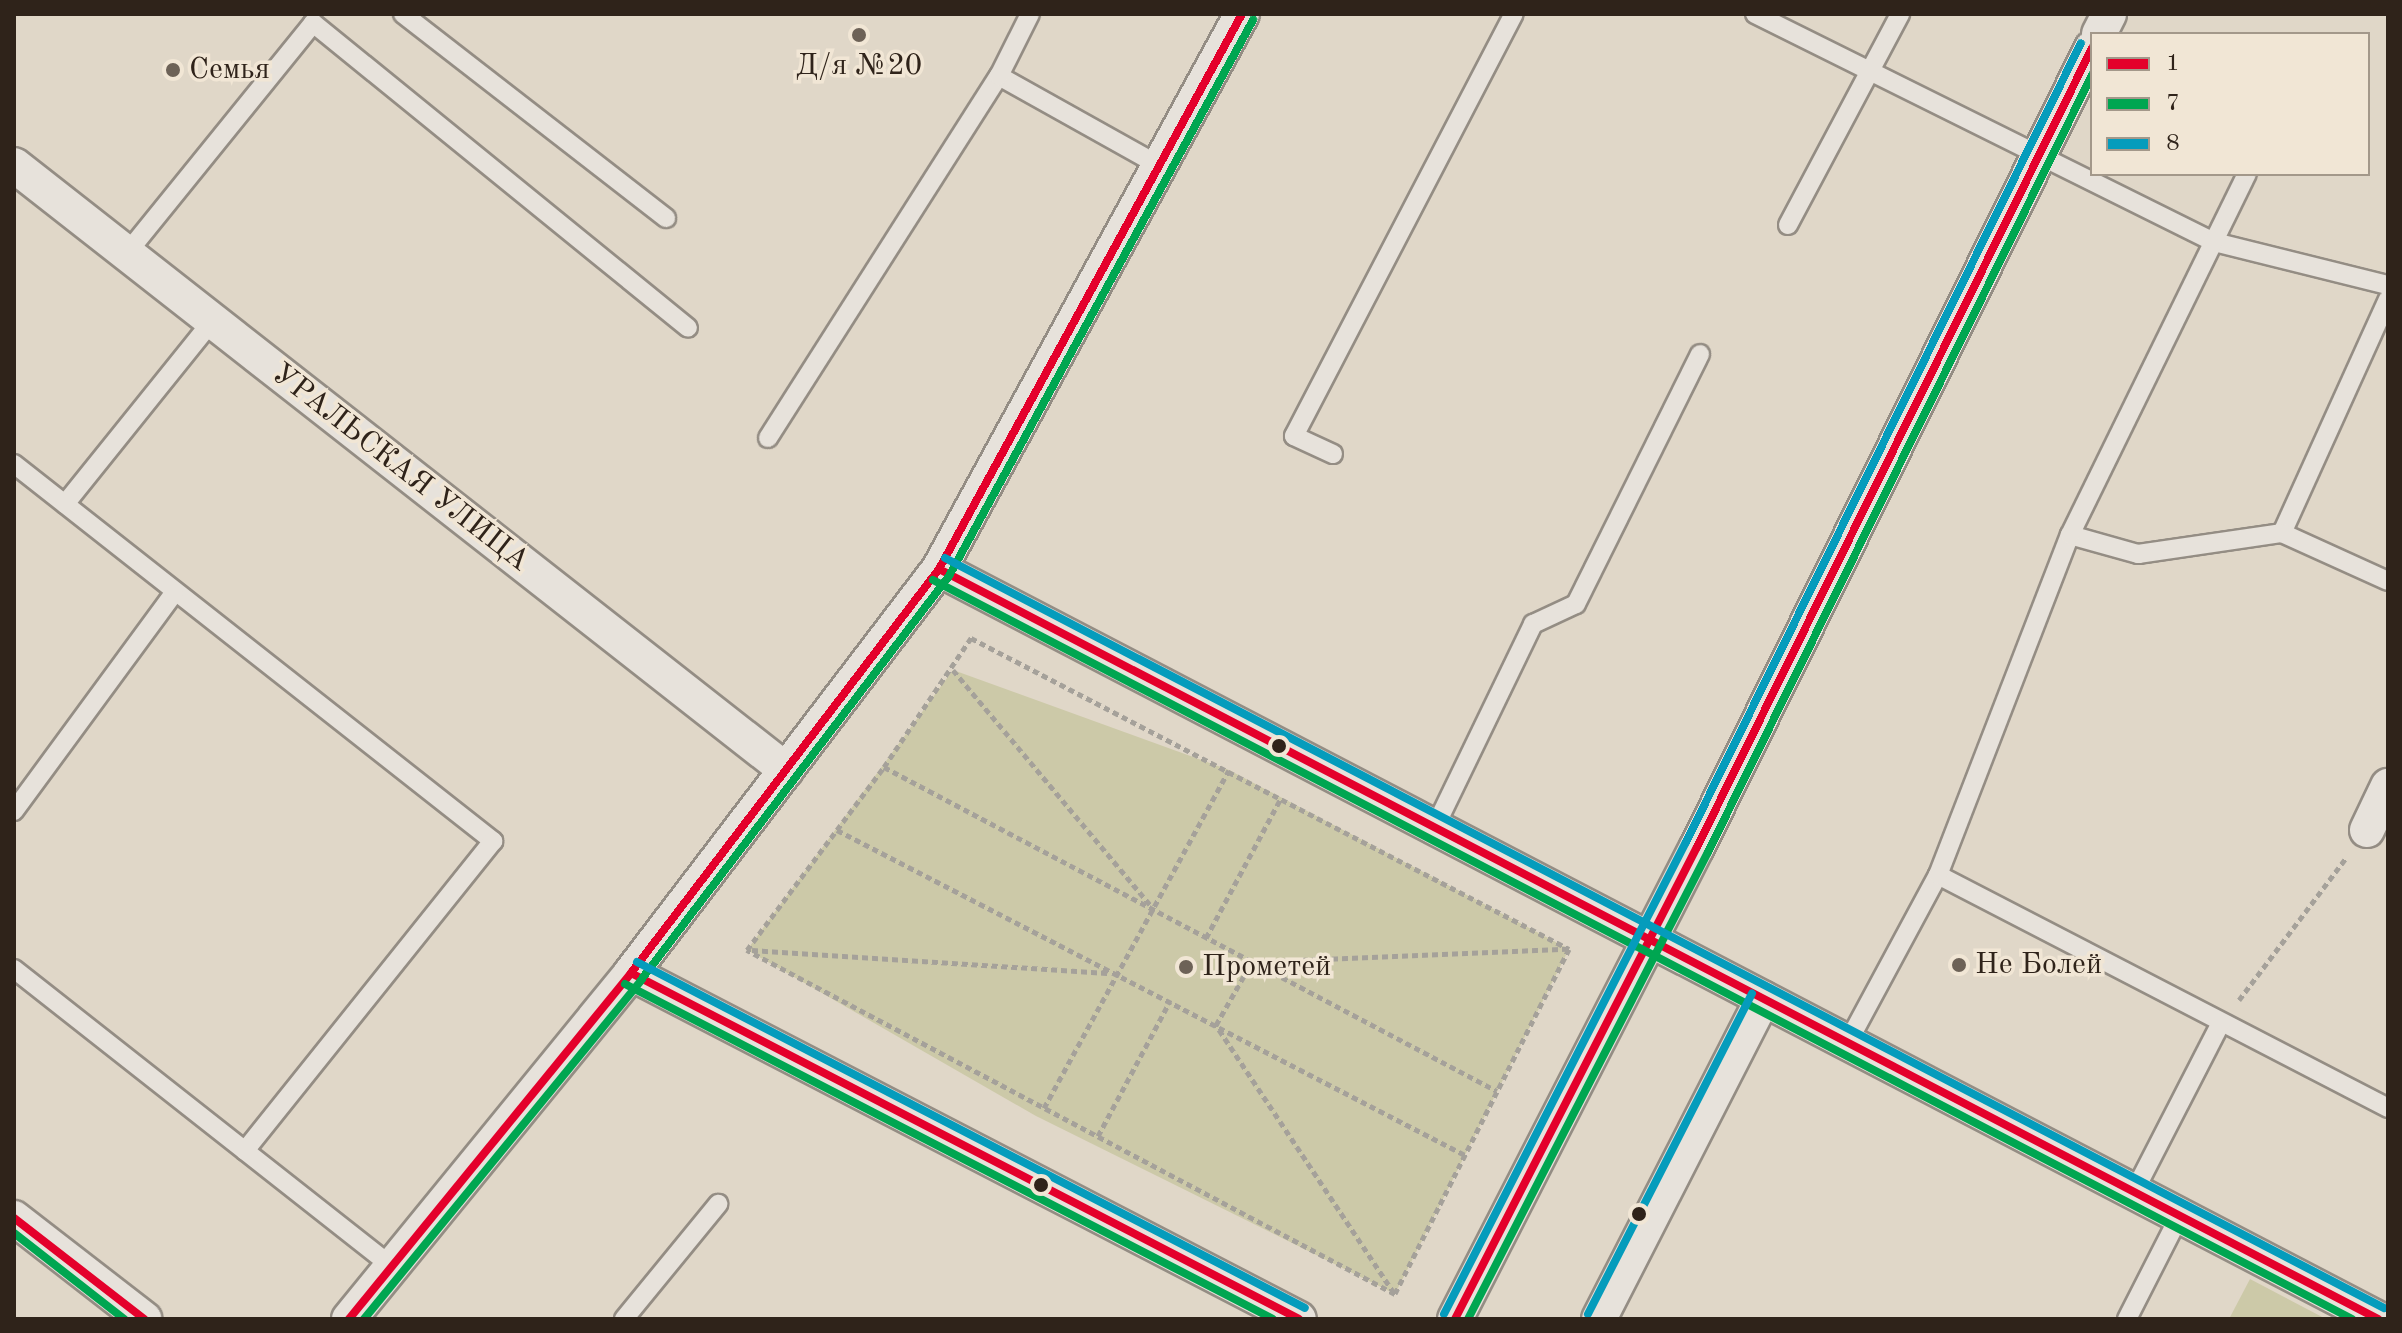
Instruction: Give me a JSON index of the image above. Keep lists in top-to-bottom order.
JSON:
{
  "streets": {
    "street": ["УРАЛЬСКАЯ УЛИЦА"]
  },
  "places": [
    "Д/я №20",
    "Семья",
    "Не Болей",
    "Прометей"
  ],
  "lines": ["transit line 1", "transit line 7", "transit line 8"],
  "legend": ["1", "7", "8"]
}
